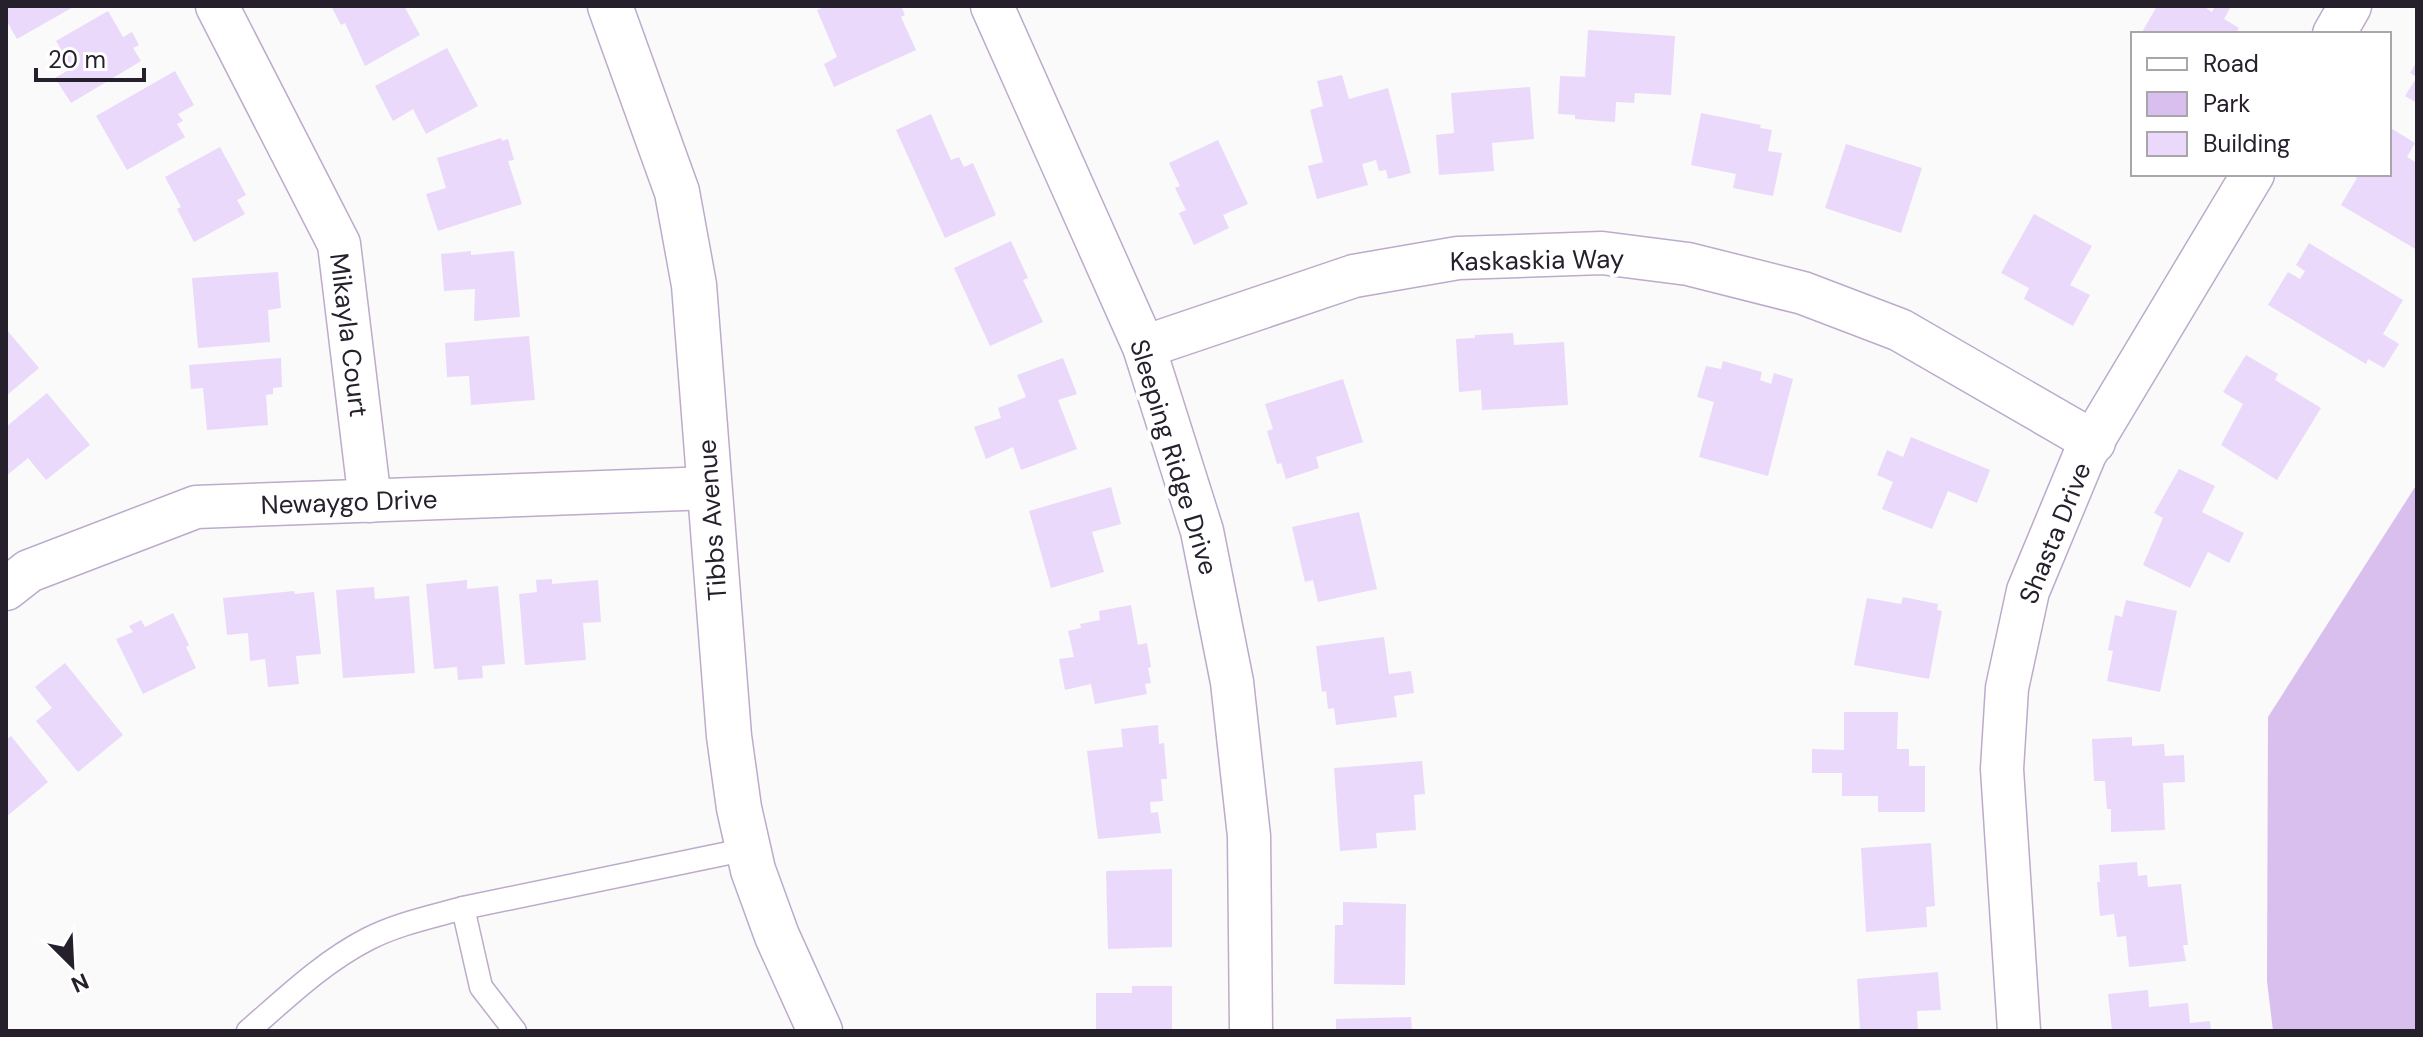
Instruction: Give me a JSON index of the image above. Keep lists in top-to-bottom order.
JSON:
{
  "streets": {
    "street": [
      "Kaskaskia Way",
      "Mikayla Court",
      "Sleeping Ridge Drive",
      "Newaygo Drive",
      "Tibbs Avenue",
      "Shasta Drive"
    ]
  },
  "crossings": [
    ["Kaskaskia Way", "Sleeping Ridge Drive"],
    ["Kaskaskia Way", "Shasta Drive"],
    ["Mikayla Court", "Newaygo Drive"],
    ["Newaygo Drive", "Tibbs Avenue"]
  ],
  "legend": ["Road", "Park", "Building"],
  "scale_bar": "20 m",
  "north": "bottom right"
}
